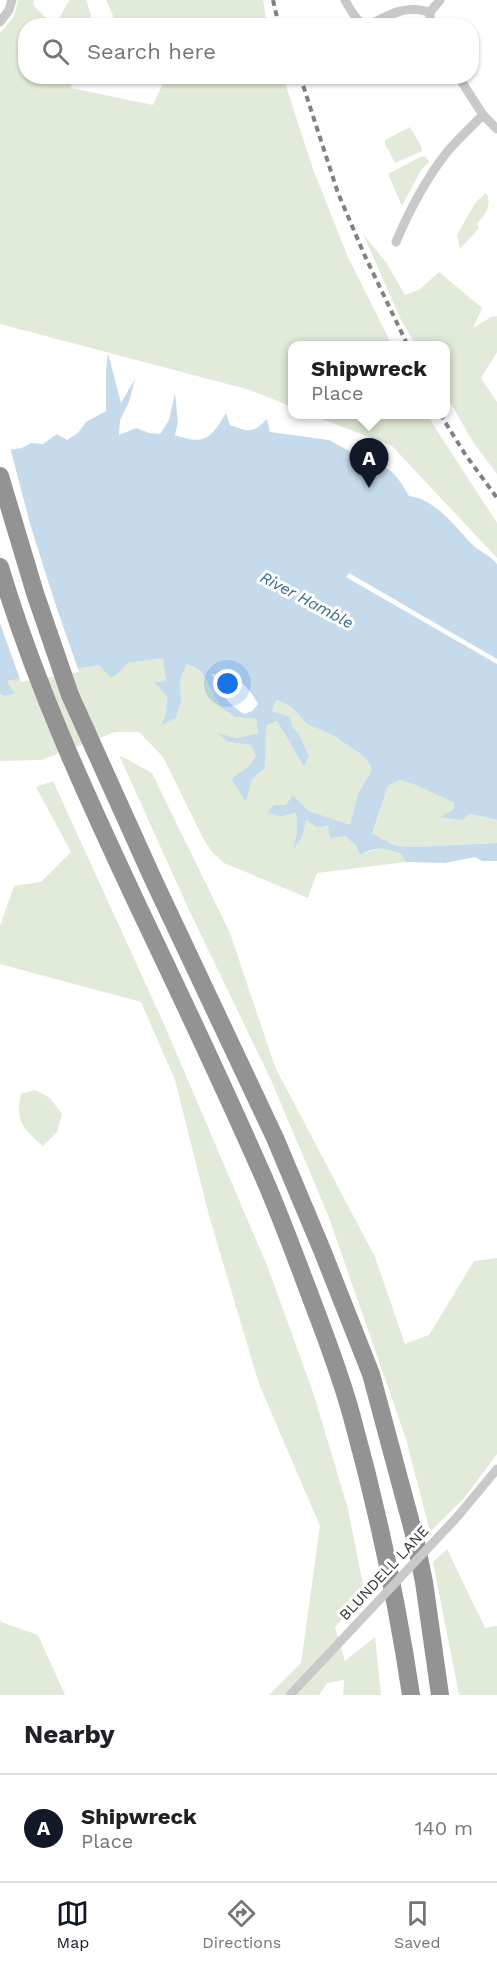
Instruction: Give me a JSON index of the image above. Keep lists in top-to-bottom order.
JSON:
{
  "streets": {
    "street": ["BLUNDELL LANE"]
  },
  "water": ["River Hamble"],
  "page": {
    "search": "Search here",
    "popup": ["Shipwreck", "Place"],
    "pins": "A",
    "heading": "Nearby",
    "list": [
      {
        "mark": "A",
        "name": "Shipwreck",
        "note": "Place",
        "value": "140 m"
      }
    ],
    "nav": ["Map", "Directions", "Saved"]
  }
}
